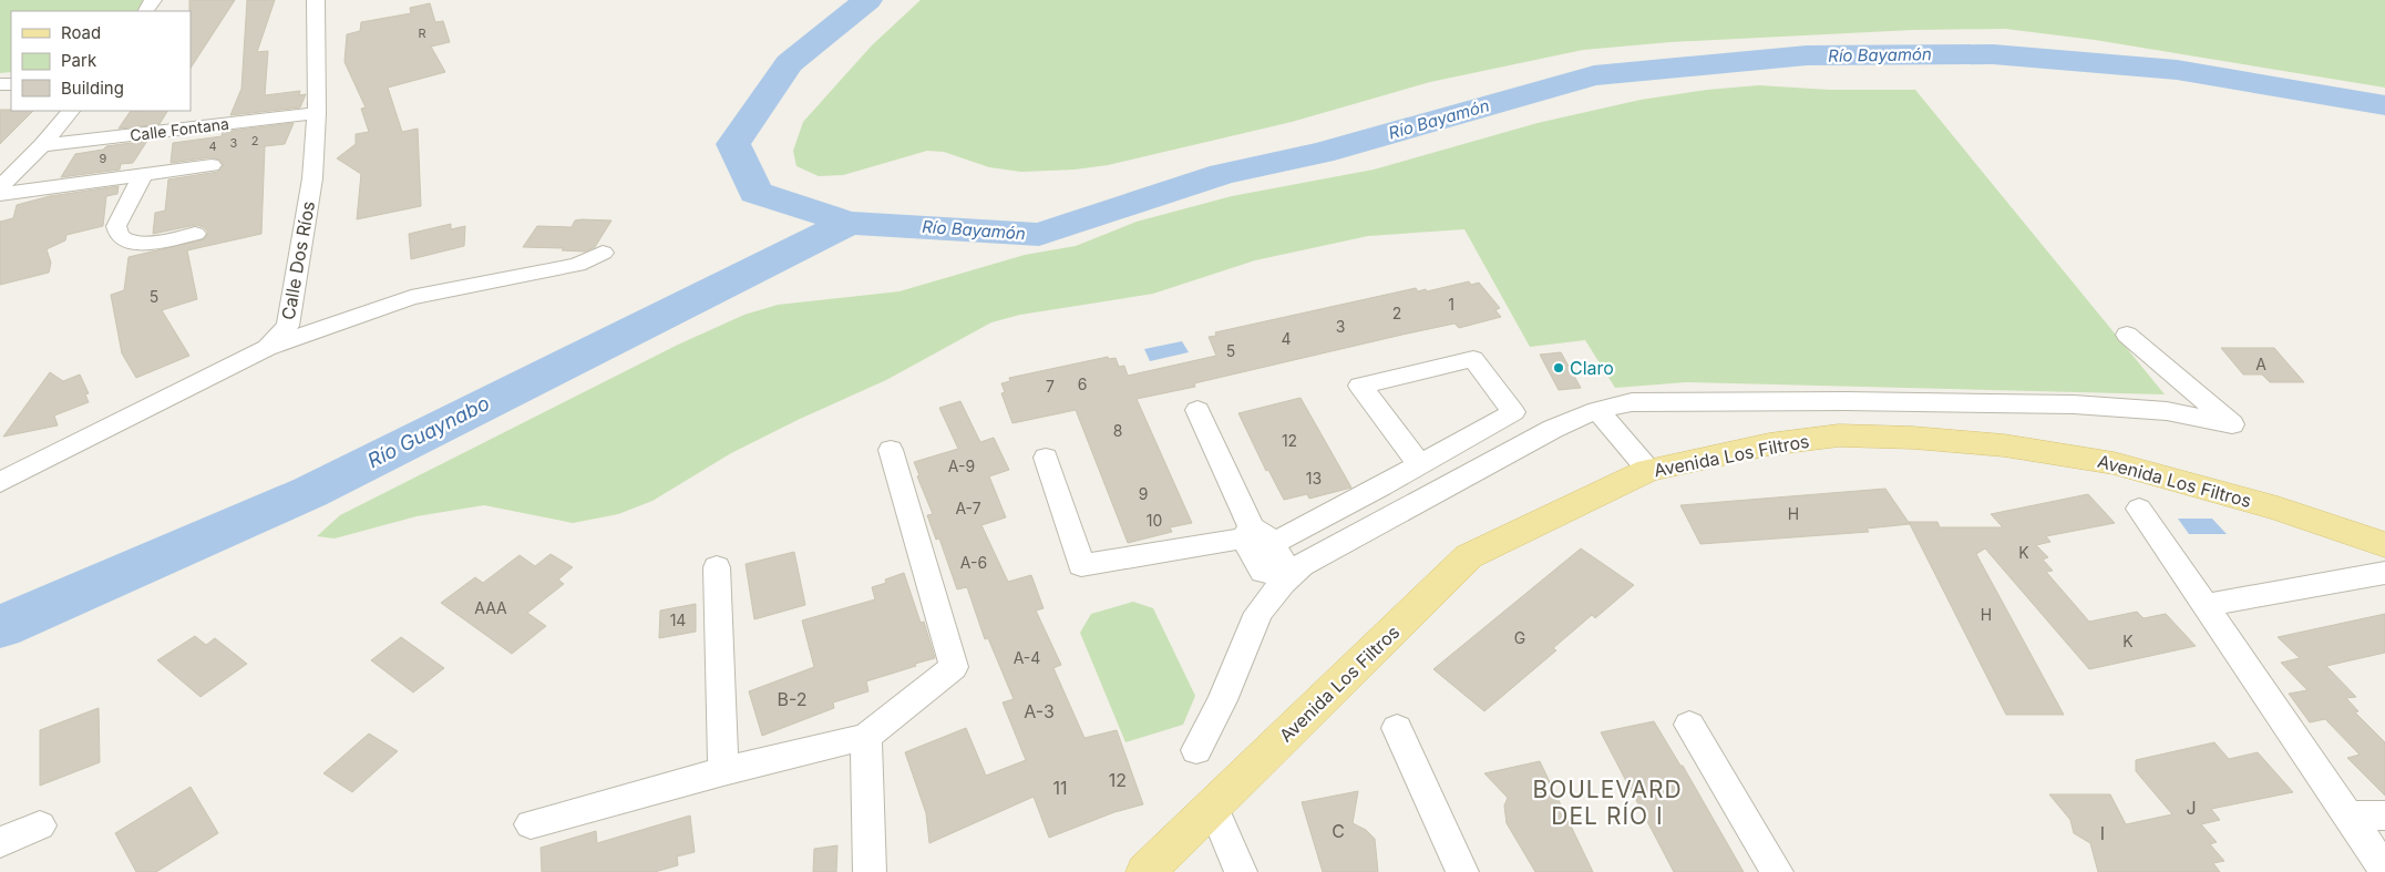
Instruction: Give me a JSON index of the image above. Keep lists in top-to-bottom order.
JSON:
{
  "streets": {
    "main road": ["Avenida Los Filtros"],
    "street": ["Calle Fontana", "Calle Dos Ríos"]
  },
  "crossings": [
    ["Calle Fontana", "Calle Dos Ríos"]
  ],
  "districts": ["BOULEVARD DEL RÍO I"],
  "water": ["Río Bayamón", "Río Guaynabo"],
  "places": ["Claro"],
  "house_numbers": [
    "R",
    "2",
    "3",
    "4",
    "9",
    "5",
    "1",
    "2",
    "3",
    "4",
    "5",
    "A",
    "6",
    "7",
    "8",
    "12",
    "A-9",
    "13",
    "9",
    "A-7",
    "H",
    "10",
    "K",
    "A-6",
    "AAA",
    "H",
    "14",
    "G",
    "K",
    "A-4",
    "B-2",
    "A-3",
    "12",
    "11",
    "J",
    "C",
    "I"
  ],
  "legend": ["Road", "Park", "Building"]
}
